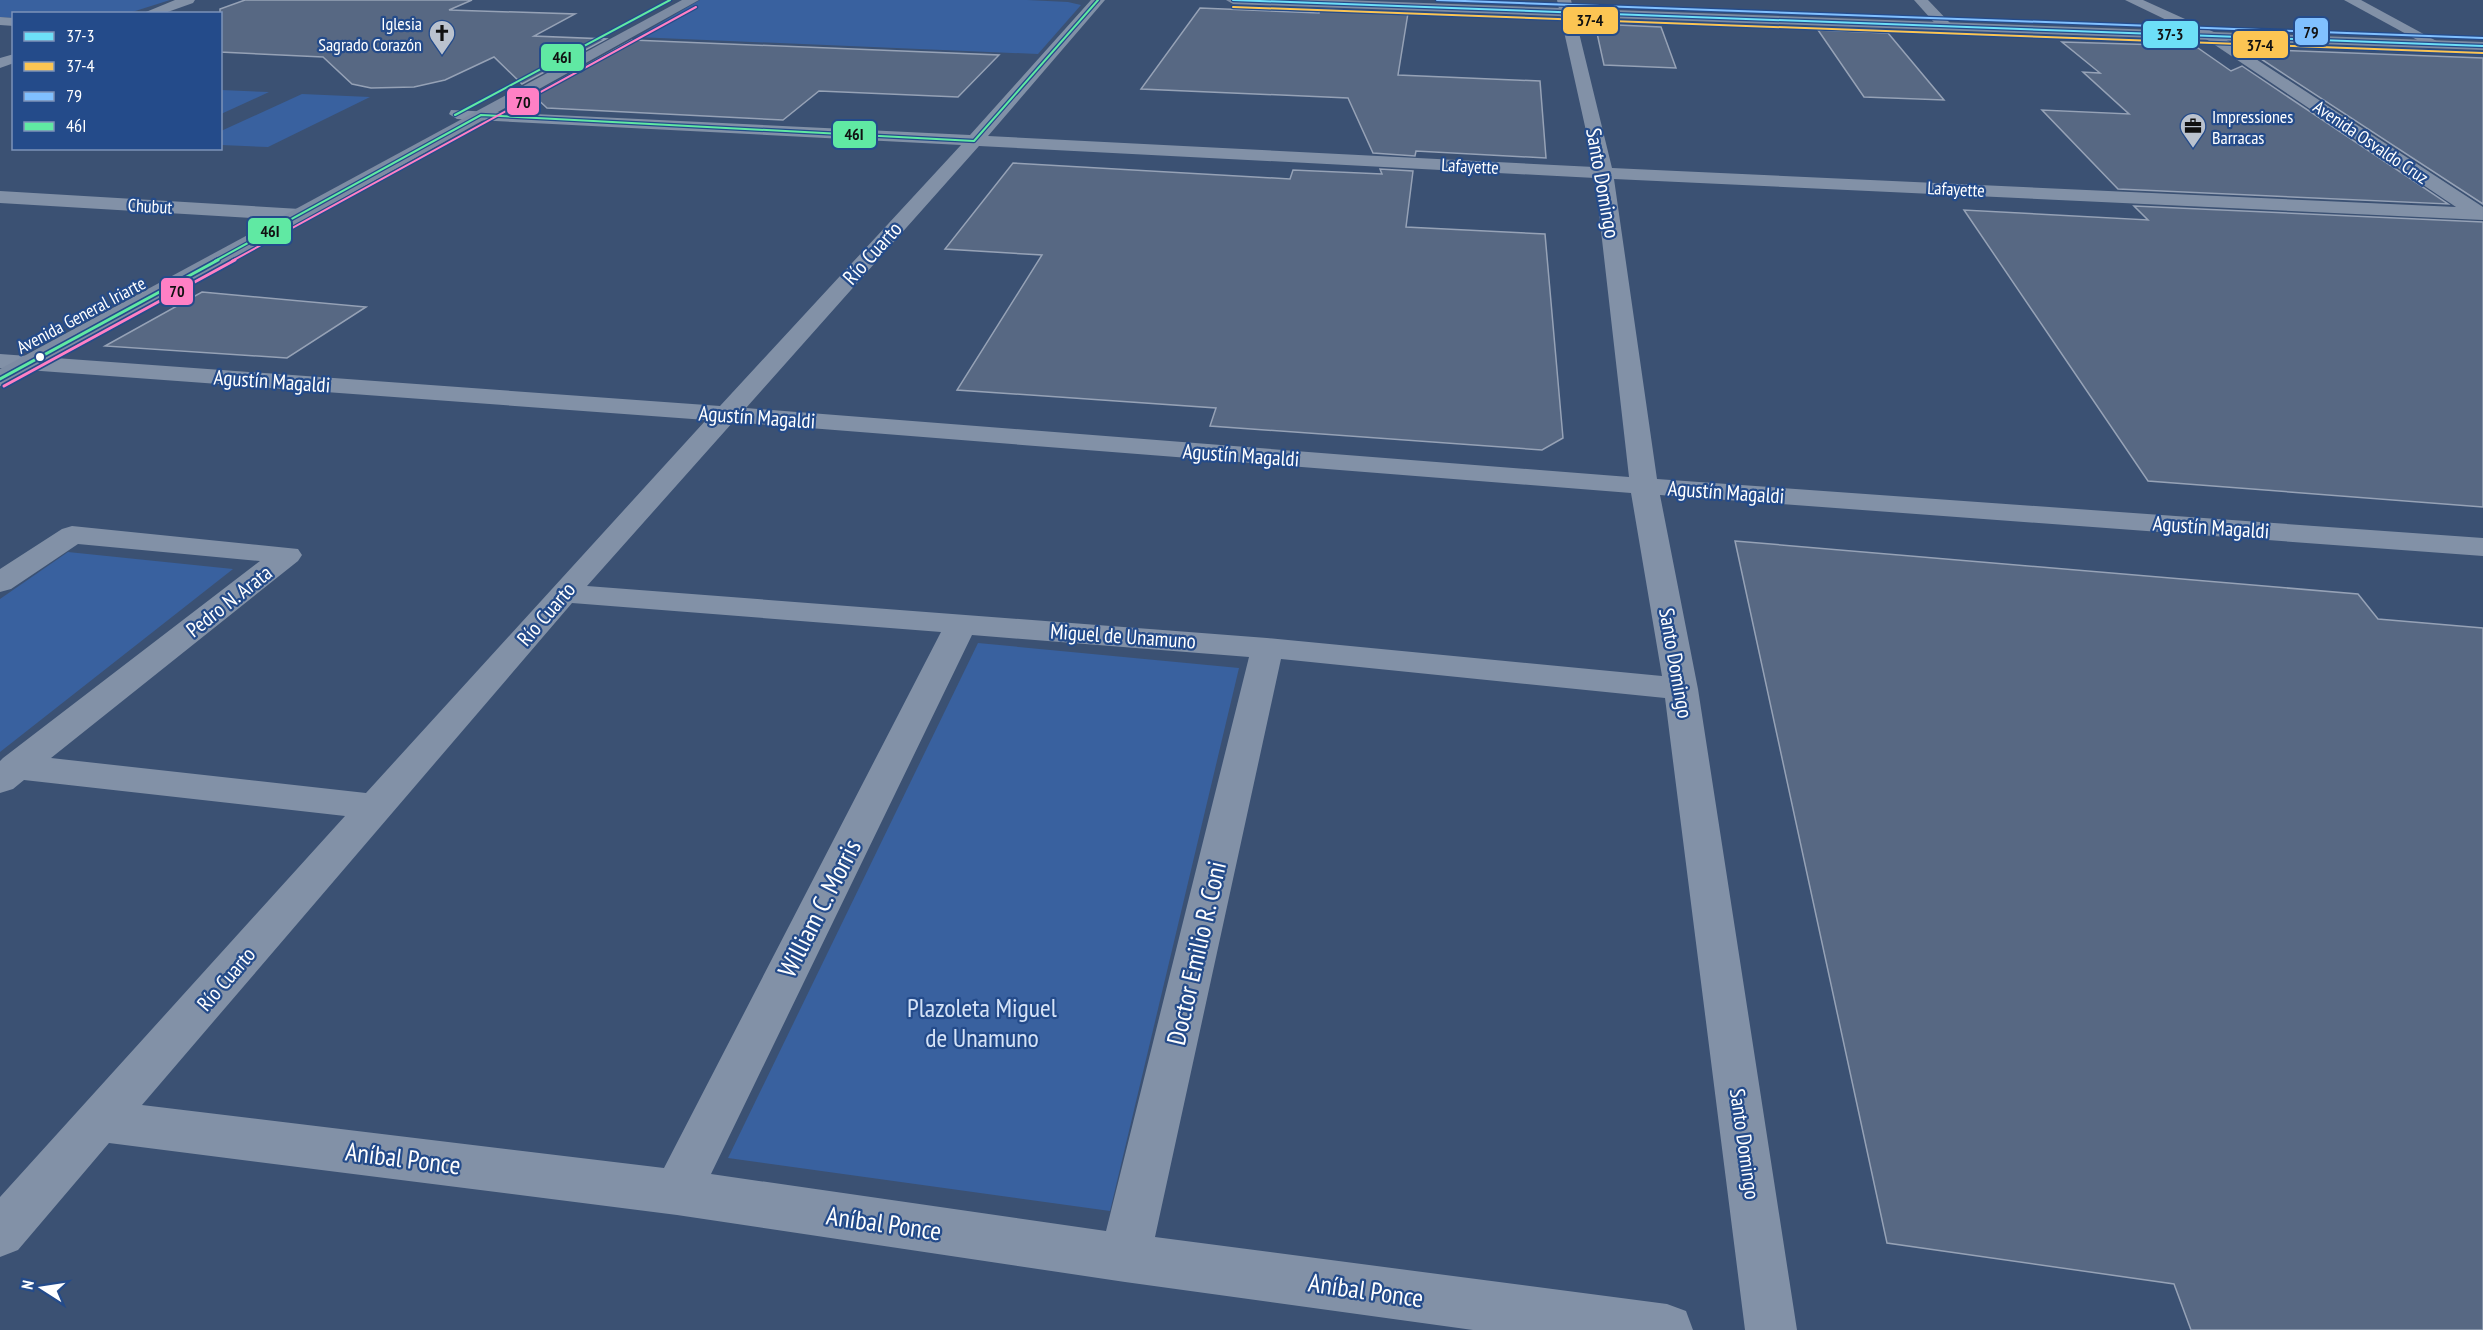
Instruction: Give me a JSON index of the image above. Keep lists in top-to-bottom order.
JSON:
{
  "streets": {
    "main road": ["Avenida General Iriarte"],
    "street": [
      "Avenida Osvaldo Cruz",
      "Lafayette",
      "Santo Domingo",
      "Chubut",
      "Río Cuarto",
      "Agustín Magaldi",
      "Pedro N. Arata",
      "Miguel de Unamuno",
      "William C. Morris",
      "Doctor Emilio R. Coni",
      "Aníbal Ponce"
    ]
  },
  "crossings": [
    ["Avenida Osvaldo Cruz", "Lafayette"],
    ["Lafayette", "Santo Domingo"],
    ["Lafayette", "Río Cuarto"],
    ["Lafayette", "Avenida General Iriarte"],
    ["Santo Domingo", "Agustín Magaldi"],
    ["Santo Domingo", "Miguel de Unamuno"],
    ["Chubut", "Avenida General Iriarte"],
    ["Río Cuarto", "Agustín Magaldi"],
    ["Río Cuarto", "Pedro N. Arata"],
    ["Río Cuarto", "Miguel de Unamuno"],
    ["Río Cuarto", "Aníbal Ponce"],
    ["Avenida General Iriarte", "Agustín Magaldi"],
    ["Miguel de Unamuno", "William C. Morris"],
    ["Miguel de Unamuno", "Doctor Emilio R. Coni"],
    ["William C. Morris", "Aníbal Ponce"],
    ["Doctor Emilio R. Coni", "Aníbal Ponce"]
  ],
  "parks": ["Plazoleta Miguel de Unamuno"],
  "places": {
    "church": ["Iglesia Sagrado Corazón"],
    "office": ["Impressiones Barracas"]
  },
  "lines": [
    "transit line 37-3",
    "transit line 79",
    "transit line 46I",
    "transit line 37-4",
    "transit line 70"
  ],
  "legend": [
    "37-3",
    "37-4",
    "79",
    "46I"
  ],
  "north": "left"
}
